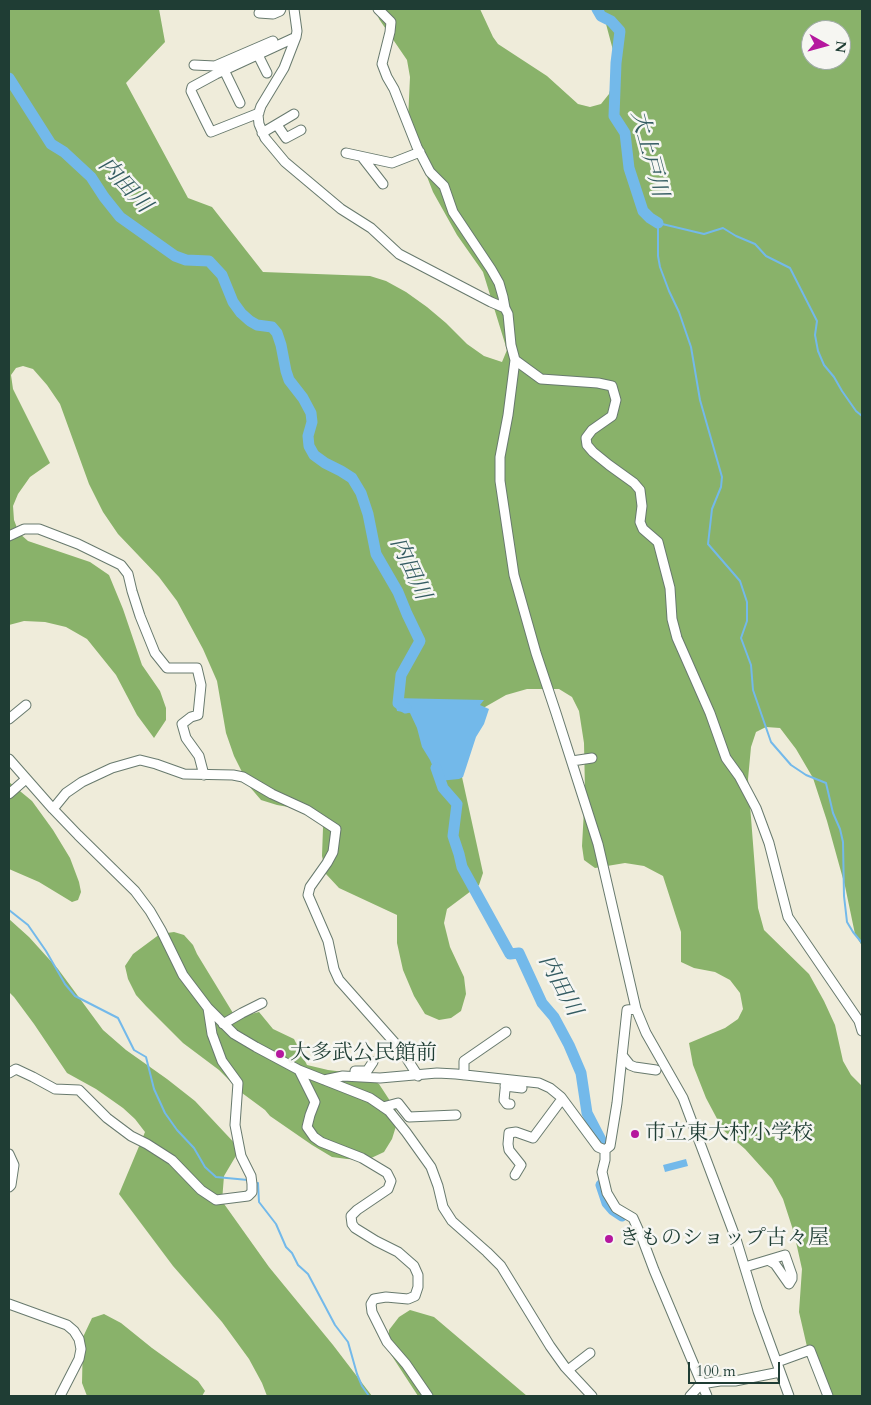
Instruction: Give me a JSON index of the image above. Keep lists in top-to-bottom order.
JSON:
{
  "water": ["大上戸川", "内田川"],
  "places": ["大多武公民館前", "市立東大村小学校", "きものショップ古々屋"],
  "scale_bar": "100 m",
  "north": "right"
}
